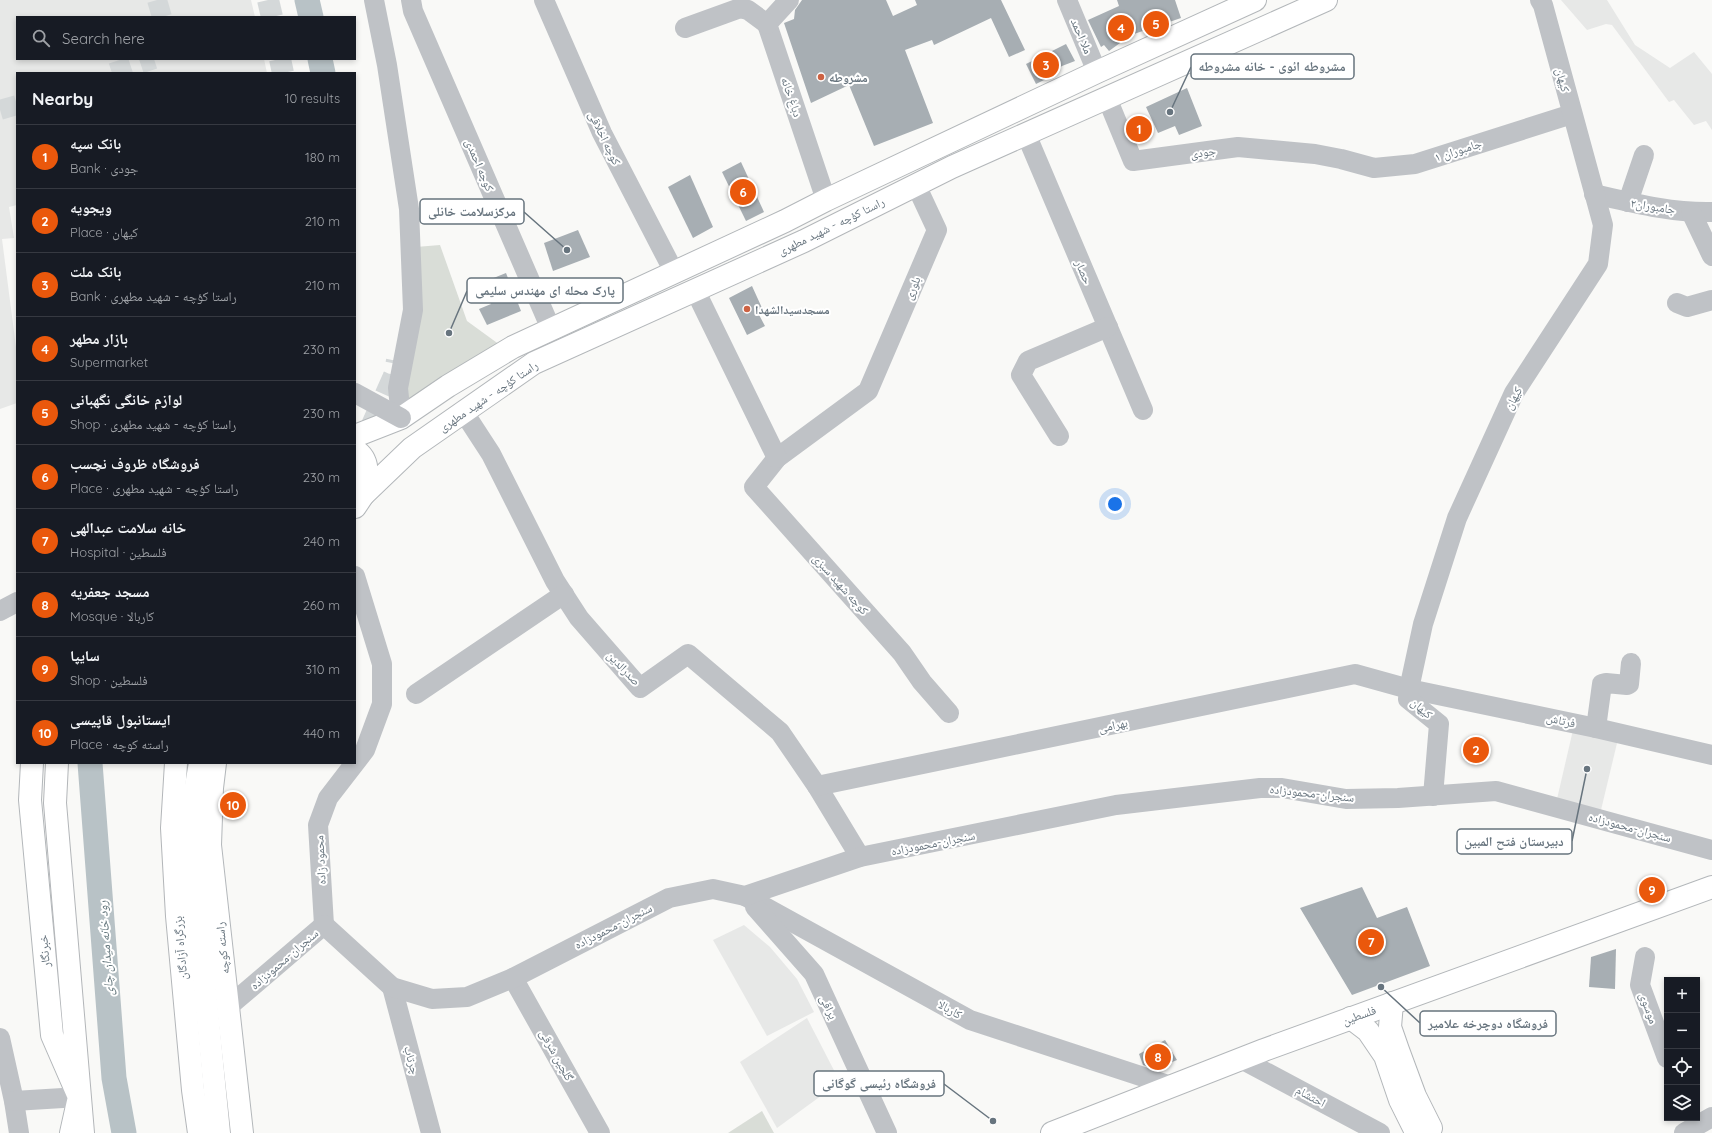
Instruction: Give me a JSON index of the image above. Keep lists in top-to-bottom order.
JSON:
{
  "streets": {
    "main road": [
      "راستا کؤچه - شهید مطهری",
      "بزرگراه آزادگان",
      "راسته کوچه",
      "خبرنگار",
      "فلسطین"
    ],
    "street": [
      "ملا احمد",
      "کیهان",
      "دباغ خانه",
      "کوچه اخلاقی",
      "جامبوران ۱",
      "جودی",
      "کوچه احمدی",
      "جامبوران۲",
      "حصار",
      "بلوری",
      "کوچه شهید سبزی",
      "صدرالدین",
      "فرتاش",
      "بهرامی",
      "سنجران-محمودزاده",
      "محمود زاده",
      "یراقی",
      "موسوی",
      "کاربالا",
      "گلچین شرقی",
      "چرتاب",
      "احتشام"
    ]
  },
  "crossings": [
    ["ملا احمد", "راستا کؤچه - شهید مطهری"],
    ["کیهان", "جامبوران ۱"],
    ["کیهان", "جامبوران۲"],
    ["کیهان", "فرتاش"],
    ["کیهان", "بهرامی"],
    ["کیهان", "سنجران-محمودزاده"],
    ["دباغ خانه", "راستا کؤچه - شهید مطهری"],
    ["کوچه اخلاقی", "راستا کؤچه - شهید مطهری"],
    ["جامبوران ۱", "جودی"],
    ["جودی", "راستا کؤچه - شهید مطهری"],
    ["کوچه احمدی", "راستا کؤچه - شهید مطهری"],
    ["راستا کؤچه - شهید مطهری", "حصار"],
    ["راستا کؤچه - شهید مطهری", "بلوری"],
    ["راستا کؤچه - شهید مطهری", "صدرالدین"],
    ["بلوری", "کوچه شهید سبزی"],
    ["صدرالدین", "بهرامی"],
    ["صدرالدین", "سنجران-محمودزاده"],
    ["فرتاش", "بهرامی"],
    ["سنجران-محمودزاده", "محمود زاده"],
    ["سنجران-محمودزاده", "راسته کوچه"],
    ["سنجران-محمودزاده", "یراقی"],
    ["سنجران-محمودزاده", "کاربالا"],
    ["سنجران-محمودزاده", "گلچین شرقی"],
    ["سنجران-محمودزاده", "چرتاب"],
    ["یراقی", "کاربالا"],
    ["کاربالا", "فلسطین"],
    ["فلسطین", "احتشام"]
  ],
  "water": ["رود خانه میدان چای"],
  "places": [
    "مشروطه",
    "مشروطه ائوی - خانه مشروطه",
    "مرکزسلامت خانلی",
    "مسجدسیدالشهدا",
    "پارک محله ای مهندس سلیمی",
    "دبیرستان فتح المبین",
    "فروشگاه دوچرخه علامیر",
    "فروشگاه رئیسی گوگانی"
  ],
  "page": {
    "pins": [
      "5",
      "4",
      "3",
      "1",
      "6",
      "2",
      "10",
      "9",
      "7",
      "8"
    ],
    "search": "Search here",
    "heading": ["Nearby", "10 results"],
    "list": [
      {
        "mark": "1",
        "name": "بانک سپه",
        "note": "Bank · جودی",
        "value": "180 m"
      },
      {
        "mark": "2",
        "name": "ویجویه",
        "note": "Place · کیهان",
        "value": "210 m"
      },
      {
        "mark": "3",
        "name": "بانک ملت",
        "note": "Bank · راستا کؤچه - شهید مطهری",
        "value": "210 m"
      },
      {
        "mark": "4",
        "name": "بازار مطهر",
        "note": "Supermarket",
        "value": "230 m"
      },
      {
        "mark": "5",
        "name": "لوازم خانگی نگهبانی",
        "note": "Shop · راستا کؤچه - شهید مطهری",
        "value": "230 m"
      },
      {
        "mark": "6",
        "name": "فروشگاه ظروف نچسب",
        "note": "Place · راستا کؤچه - شهید مطهری",
        "value": "230 m"
      },
      {
        "mark": "7",
        "name": "خانه سلامت عبدالهی",
        "note": "Hospital · فلسطین",
        "value": "240 m"
      },
      {
        "mark": "8",
        "name": "مسجد جعفریه",
        "note": "Mosque · کاربالا",
        "value": "260 m"
      },
      {
        "mark": "9",
        "name": "سایپا",
        "note": "Shop · فلسطین",
        "value": "310 m"
      },
      {
        "mark": "10",
        "name": "ایستانبول قاپیسی",
        "note": "Place · راسته کوچه",
        "value": "440 m"
      }
    ],
    "map_buttons": ["+", "−"]
  }
}
